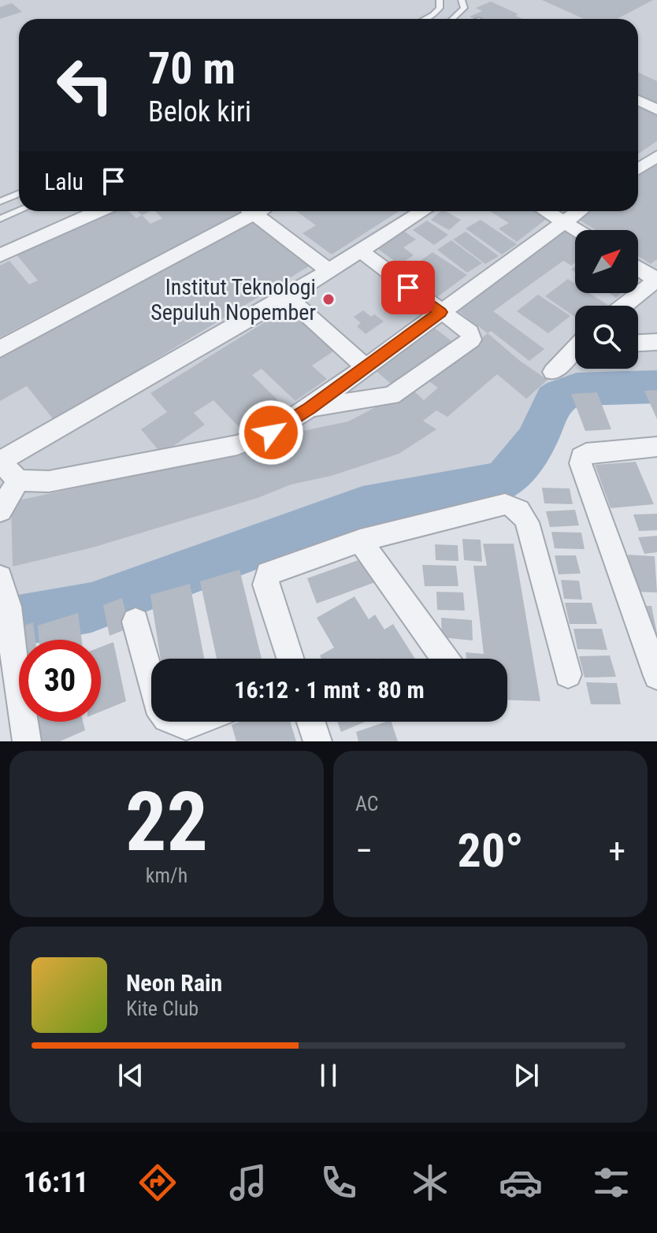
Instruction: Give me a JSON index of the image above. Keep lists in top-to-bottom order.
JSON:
{
  "places": ["Institut Teknologi Sepuluh Nopember"],
  "north": "top right",
  "page": {
    "turn": ["70 m", "Belok kiri"],
    "then": "Lalu",
    "limit": "30",
    "trip": "16:12 · 1 mnt · 80 m",
    "tile": [
      ["22", "km/h"],
      "AC"
    ],
    "heat": ["−", "20°", "+"],
    "song": ["Neon Rain", "Kite Club"],
    "tabs": "16:11"
  }
}
